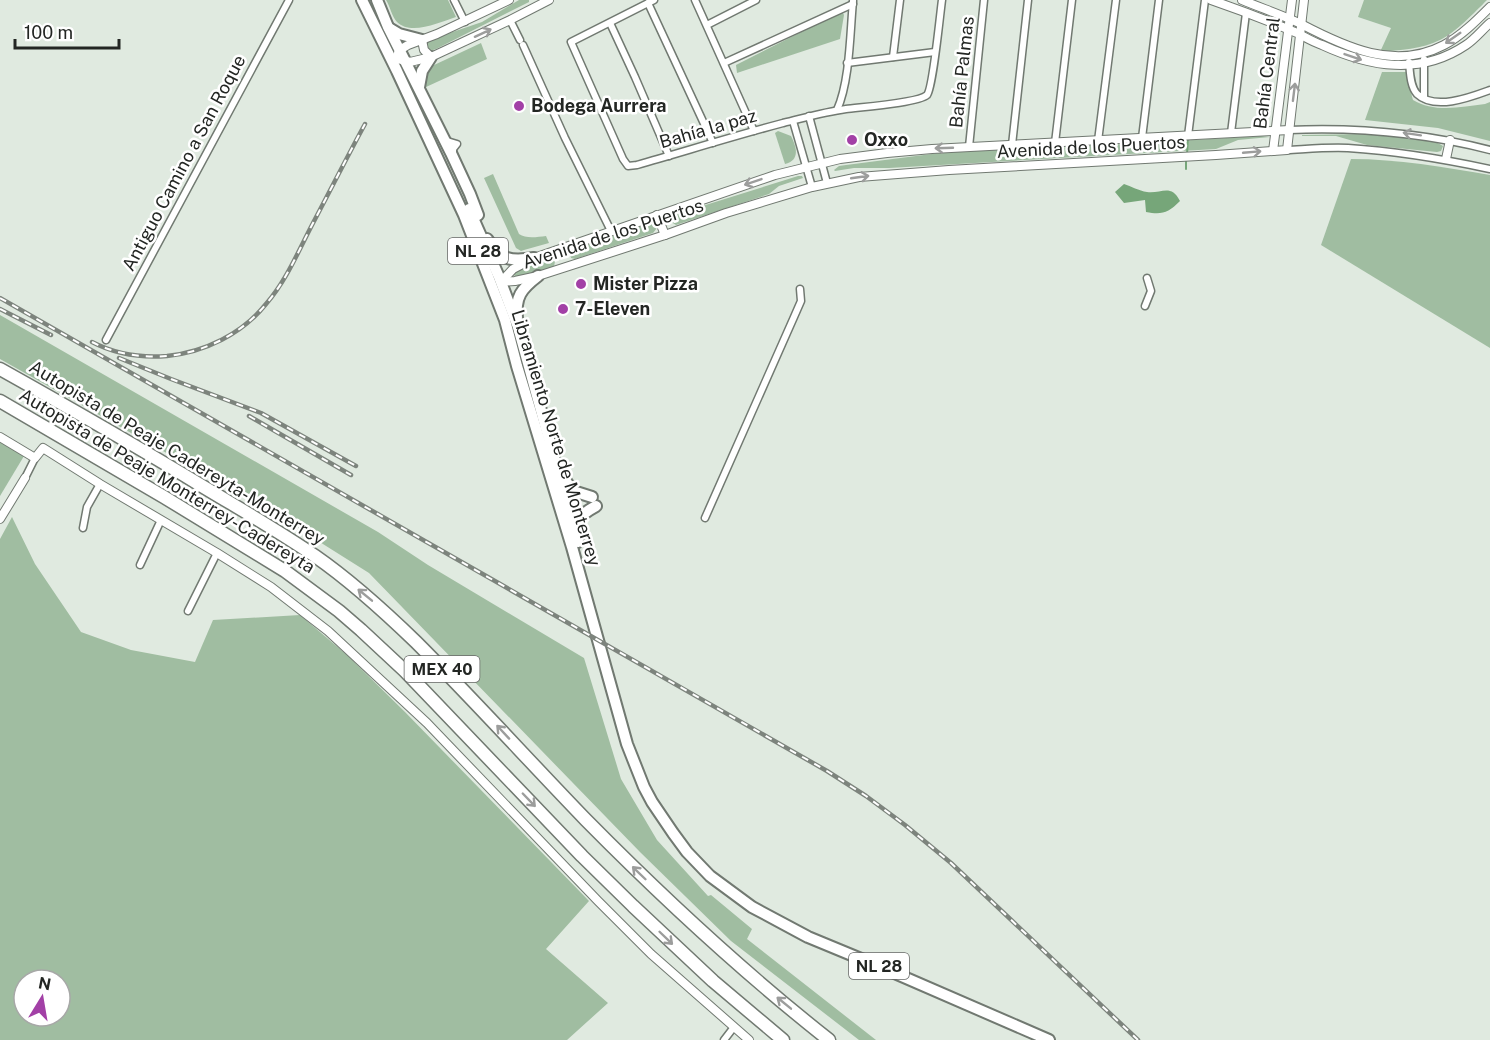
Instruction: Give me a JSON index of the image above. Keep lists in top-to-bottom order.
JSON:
{
  "streets": {
    "highway": ["Autopista de Peaje Cadereyta-Monterrey", "Autopista de Peaje Monterrey-Cadereyta", "MEX 40"],
    "main road": ["NL 28", "Libramiento Norte de Monterrey"],
    "street": [
      "Bahía Palmas",
      "Bahía Central",
      "Bahía la paz",
      "Avenida de los Puertos",
      "Antiguo Camino a San Roque"
    ]
  },
  "crossings": [
    ["Bahía Palmas", "Avenida de los Puertos"],
    ["Bahía Central", "Avenida de los Puertos"],
    ["Avenida de los Puertos", "Libramiento Norte de Monterrey"]
  ],
  "one_way": ["Autopista de Peaje Cadereyta-Monterrey", "Autopista de Peaje Monterrey-Cadereyta"],
  "places": [
    "Bodega Aurrera",
    "Oxxo",
    "Mister Pizza",
    "7-Eleven"
  ],
  "scale_bar": "100 m",
  "north": "top"
}
